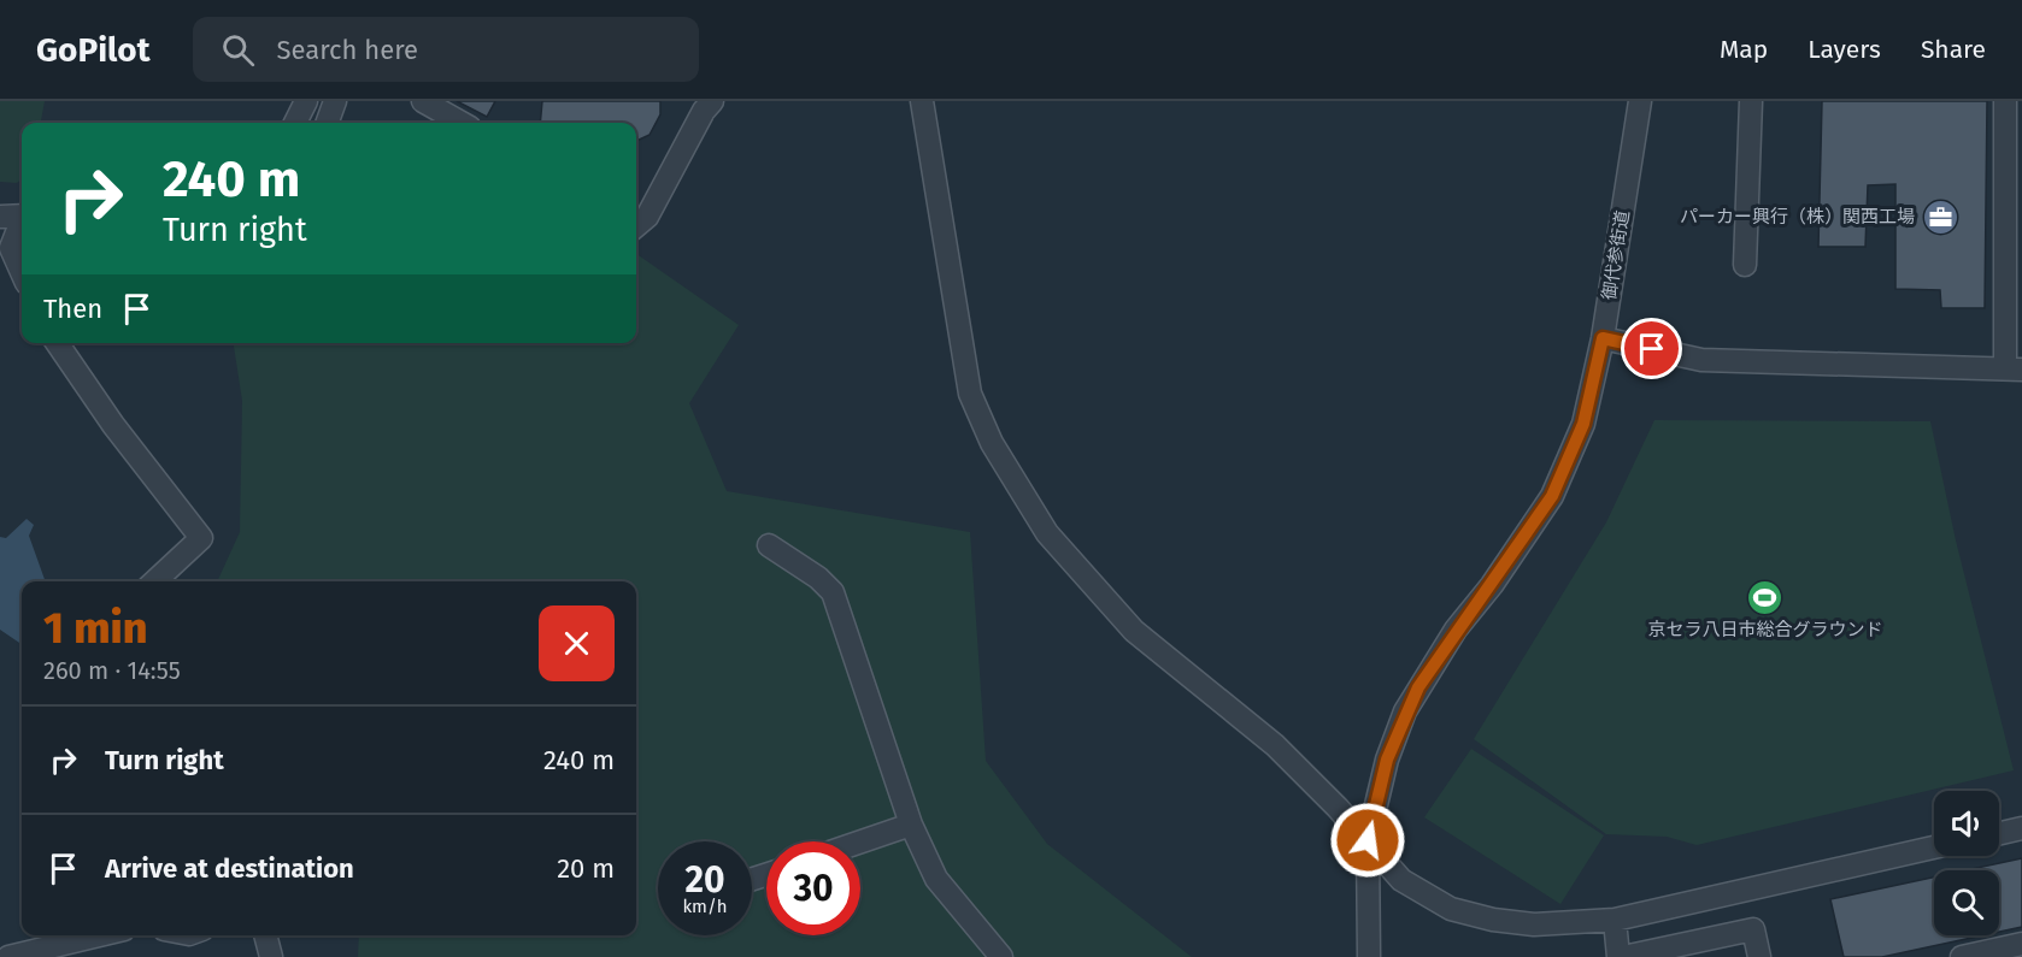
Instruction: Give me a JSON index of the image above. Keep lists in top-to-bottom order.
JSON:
{
  "streets": {
    "street": ["御代参街道"]
  },
  "places": {
    "office": ["パーカー興行（株）関西工場"],
    "sports": ["京セラ八日市総合グラウンド"]
  },
  "page": {
    "header": "GoPilot",
    "search": "Search here",
    "nav": ["Map", "Layers", "Share"],
    "turn": ["240 m", "Turn right"],
    "then": "Then",
    "heading": ["1 min", "260 m · 14:55"],
    "list": [
      {
        "name": "Turn right",
        "value": "240 m"
      },
      {
        "name": "Arrive at destination",
        "value": "20 m"
      }
    ],
    "speed": "20 km/h",
    "limit": "30"
  }
}
